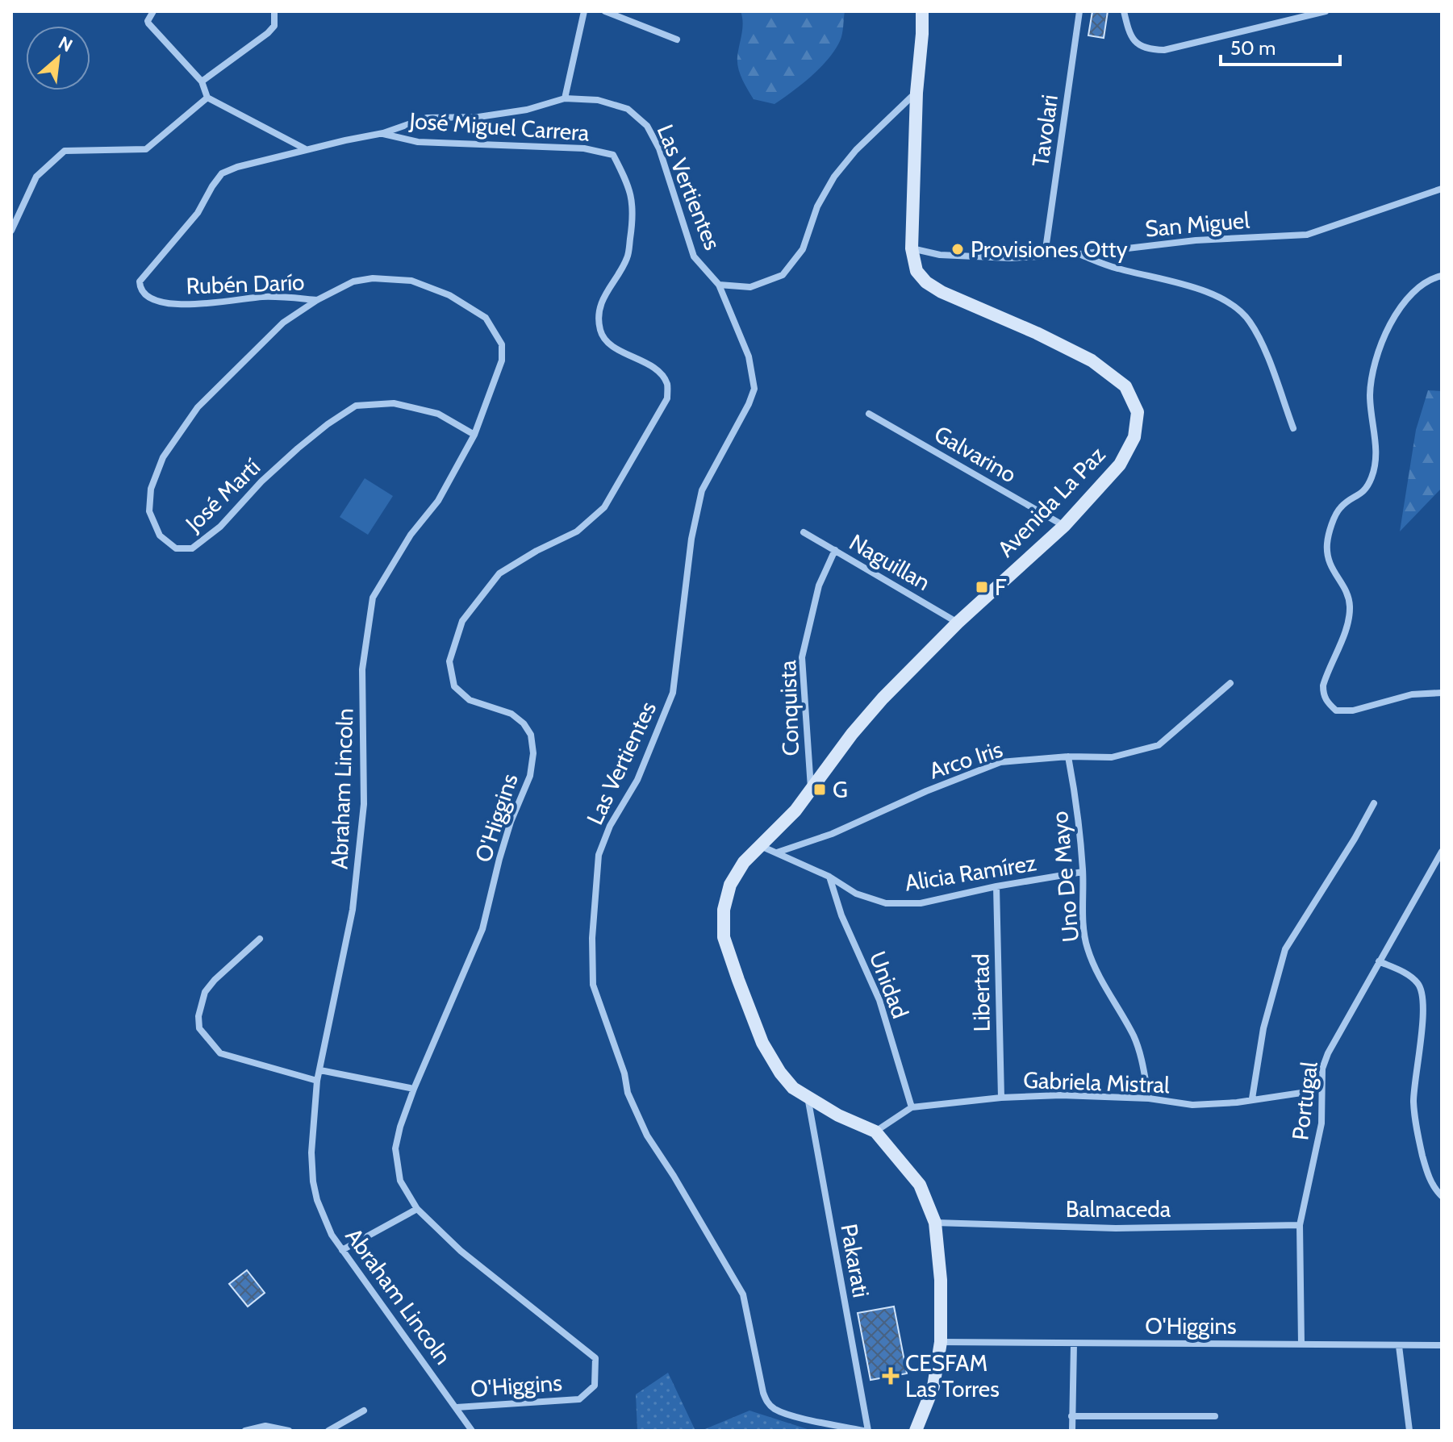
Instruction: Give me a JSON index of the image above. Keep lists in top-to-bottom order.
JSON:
{
  "streets": {
    "street": [
      "José Miguel Carrera",
      "Tavolari",
      "Las Vertientes",
      "San Miguel",
      "Rubén Darío",
      "Galvarino",
      "José Martí",
      "Avenida La Paz",
      "Naguillan",
      "Conquista",
      "Arco Iris",
      "Abraham Lincoln",
      "O'Higgins",
      "Alicia Ramírez",
      "Uno De Mayo",
      "Unidad",
      "Libertad",
      "Gabriela Mistral",
      "Portugal",
      "Balmaceda",
      "Pakarati"
    ]
  },
  "crossings": [
    ["José Miguel Carrera", "Las Vertientes"],
    ["José Miguel Carrera", "Rubén Darío"],
    ["José Miguel Carrera", "O'Higgins"],
    ["Tavolari", "San Miguel"],
    ["Las Vertientes", "Pakarati"],
    ["San Miguel", "Avenida La Paz"],
    ["Rubén Darío", "José Martí"],
    ["Rubén Darío", "Abraham Lincoln"],
    ["Galvarino", "Avenida La Paz"],
    ["José Martí", "Abraham Lincoln"],
    ["Avenida La Paz", "Naguillan"],
    ["Avenida La Paz", "Conquista"],
    ["Avenida La Paz", "Alicia Ramírez"],
    ["Avenida La Paz", "Gabriela Mistral"],
    ["Avenida La Paz", "Pakarati"],
    ["Naguillan", "Conquista"],
    ["Arco Iris", "Alicia Ramírez"],
    ["Arco Iris", "Uno De Mayo"],
    ["Abraham Lincoln", "O'Higgins"],
    ["O'Higgins", "Portugal"],
    ["Alicia Ramírez", "Uno De Mayo"],
    ["Alicia Ramírez", "Unidad"],
    ["Alicia Ramírez", "Libertad"],
    ["Uno De Mayo", "Gabriela Mistral"],
    ["Unidad", "Gabriela Mistral"],
    ["Libertad", "Gabriela Mistral"],
    ["Gabriela Mistral", "Portugal"],
    ["Portugal", "Balmaceda"]
  ],
  "places": {
    "other": ["Provisiones Otty"],
    "transit": ["F", "G"],
    "health": ["CESFAM Las Torres"]
  },
  "scale_bar": "50 m",
  "north": "top right"
}
